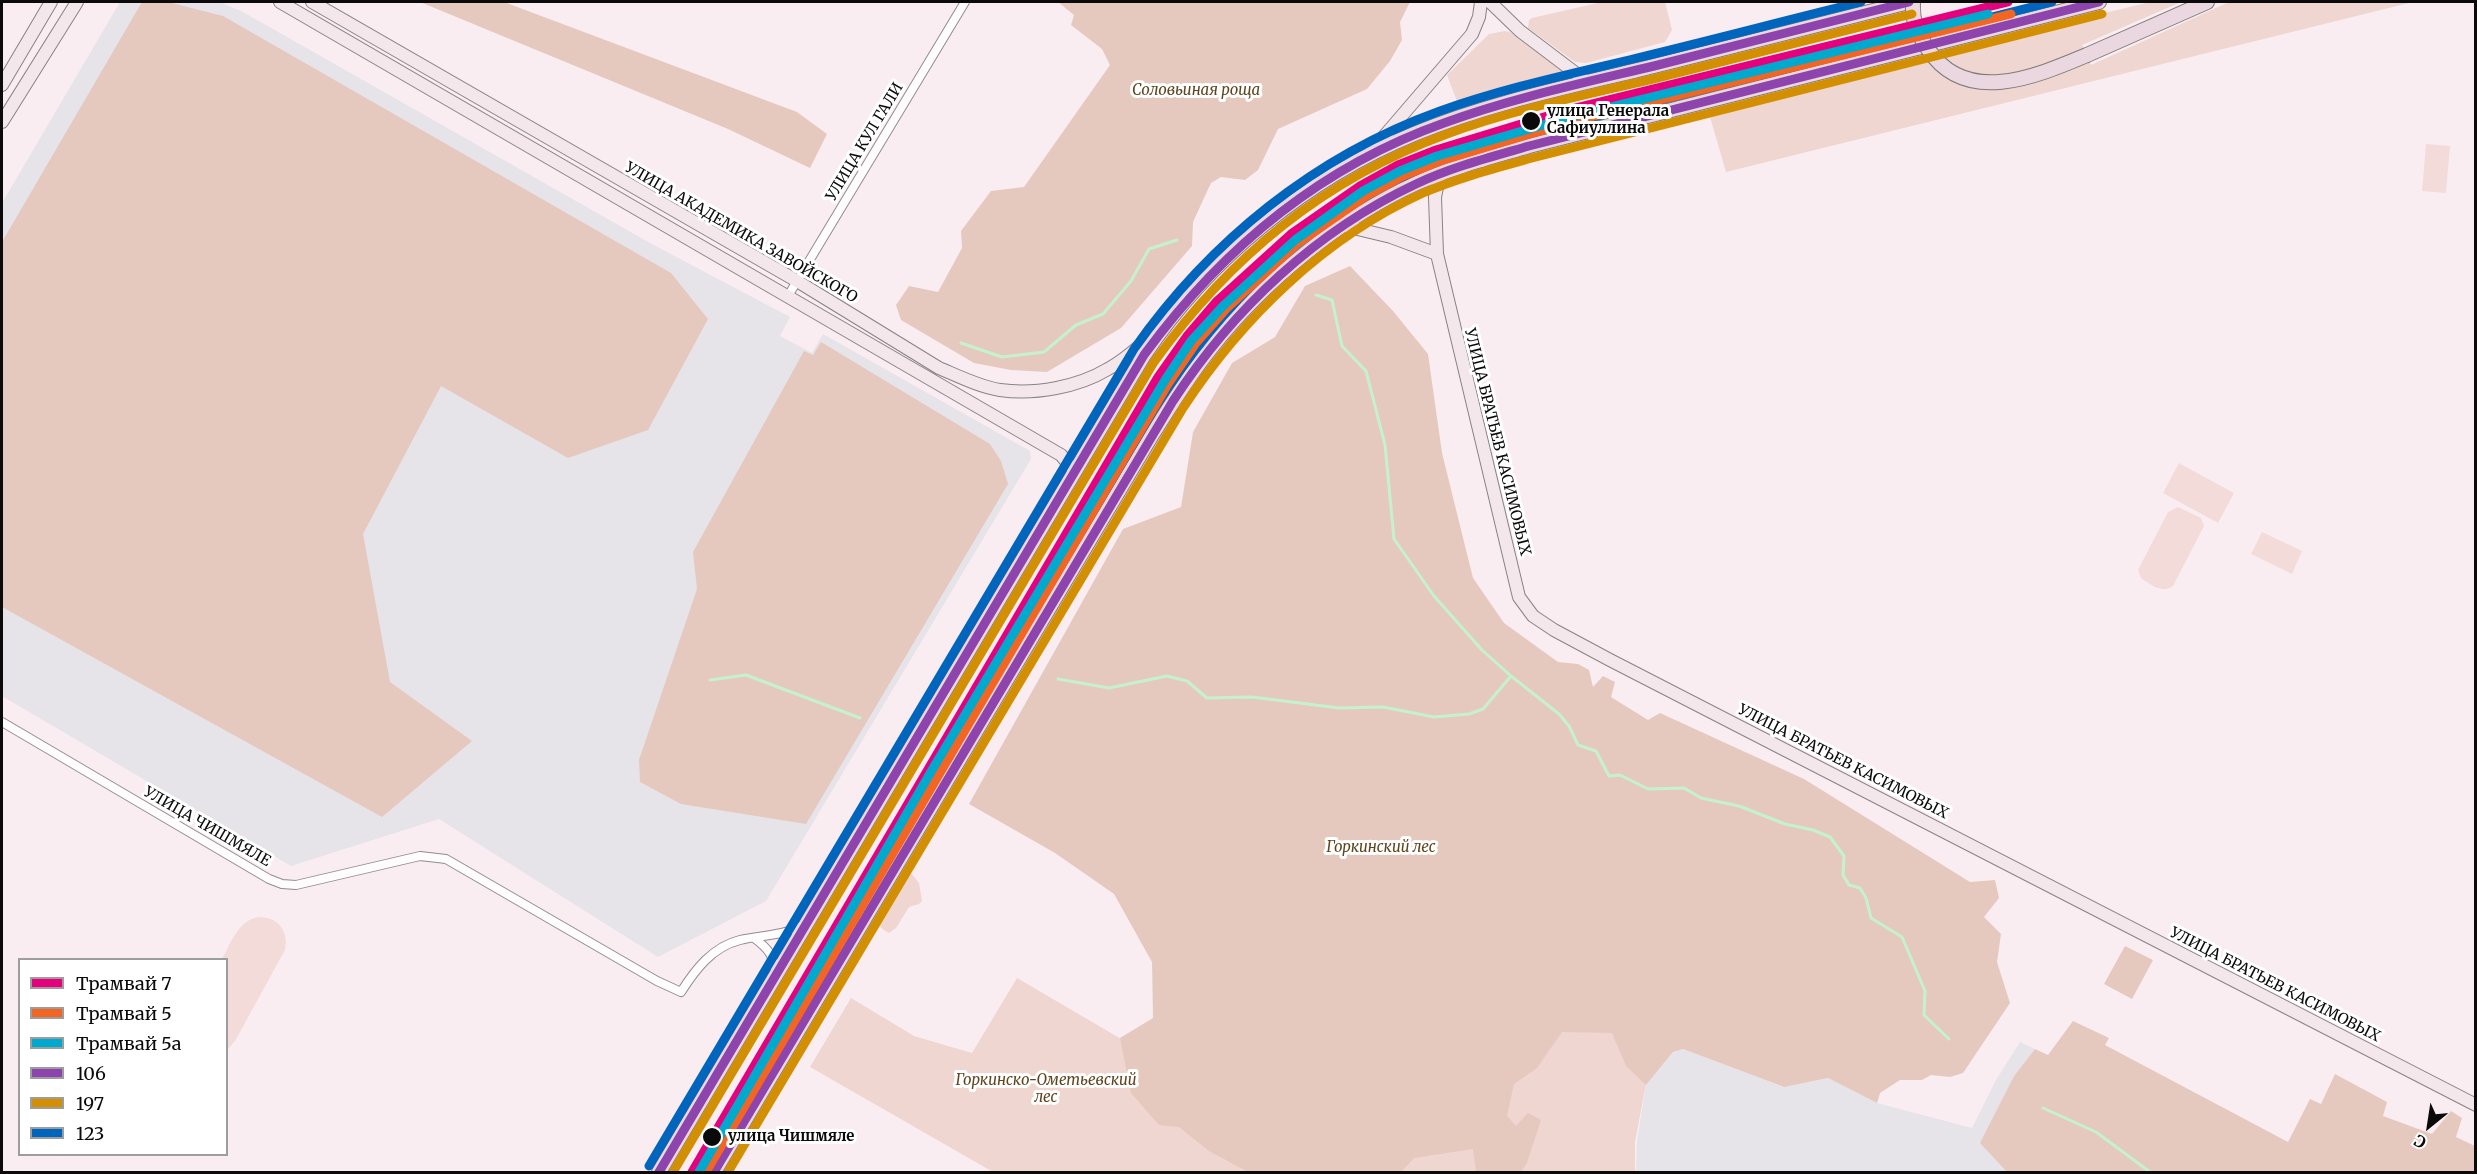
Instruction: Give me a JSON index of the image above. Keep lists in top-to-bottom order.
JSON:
{
  "streets": {
    "street": [
      "УЛИЦА КУЛ ГАЛИ",
      "УЛИЦА АКАДЕМИКА ЗАВОЙСКОГО",
      "УЛИЦА БРАТЬЕВ КАСИМОВЫХ",
      "УЛИЦА ЧИШМЯЛЕ"
    ]
  },
  "crossings": [
    ["УЛИЦА КУЛ ГАЛИ", "УЛИЦА АКАДЕМИКА ЗАВОЙСКОГО"]
  ],
  "parks": ["Соловьиная роща", "Горкинский лес", "Горкинско-Ометьевский лес"],
  "places": ["улица Генерала Сафиуллина", "улица Чишмяле"],
  "lines": [
    "tram line 7",
    "transit line 106",
    "transit line 123",
    "tram line 5",
    "tram line 5а",
    "transit line 197"
  ],
  "legend": [
    "Трамвай 7",
    "Трамвай 5",
    "Трамвай 5а",
    "106",
    "197",
    "123"
  ],
  "north": "bottom left"
}
